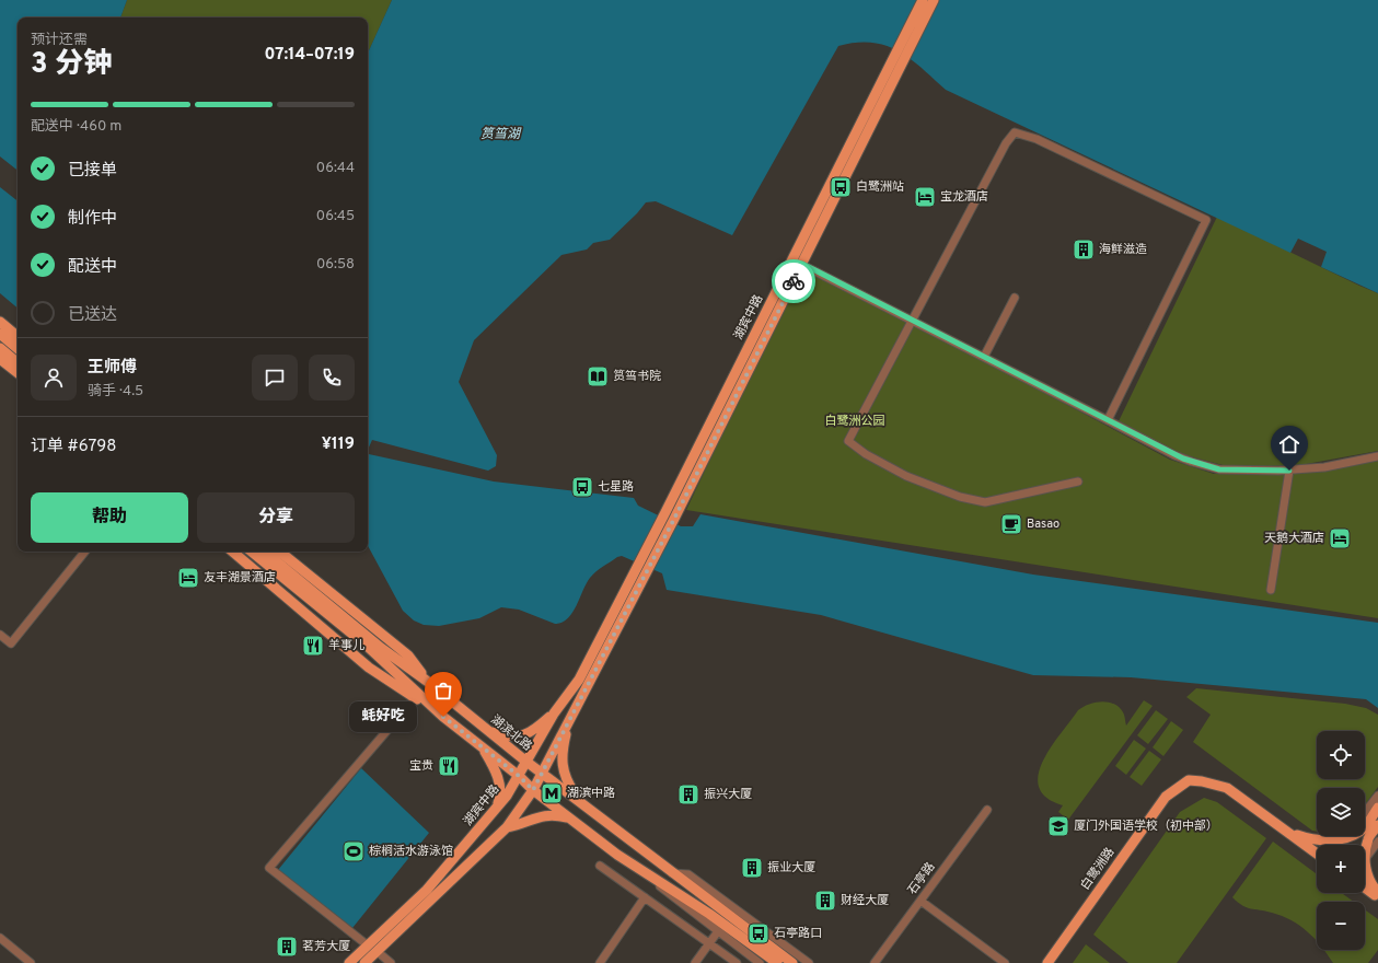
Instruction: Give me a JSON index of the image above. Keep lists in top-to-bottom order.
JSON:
{
  "streets": {
    "main road": ["湖宾中路", "湖滨北路", "白鹭洲路"],
    "street": ["石亭路"]
  },
  "crossings": [
    ["湖宾中路", "湖滨北路"]
  ],
  "water": ["筼筜湖"],
  "parks": ["白鹭洲公园"],
  "places": {
    "bus stop": ["白鹭洲站", "七星路", "石亭路口"],
    "hotel": ["宝龙酒店", "天鹅大酒店", "友丰湖景酒店"],
    "building": [
      "海鲜滋造",
      "振兴大厦",
      "振业大厦",
      "财经大厦",
      "茗芳大厦"
    ],
    "library": ["筼筜书院"],
    "cafe": ["Basao"],
    "restaurant": ["羊事儿", "宝贵"],
    "other": ["蚝好吃"],
    "metro station": ["湖滨中路"],
    "school or university": ["厦门外国语学校（初中部）"],
    "sports": ["棕榈活水游泳馆"]
  },
  "page": {
    "heading": ["3 分钟", "预计还需", "07:14–07:19"],
    "panel": [
      "王师傅",
      "骑手 · 4.5",
      "订单 #6798",
      "¥119"
    ],
    "bar": "配送中 · 460 m",
    "list": [
      ["已接单", "06:44"],
      ["制作中", "06:45"],
      ["配送中", "06:58"],
      "已送达"
    ],
    "buttons": ["帮助", "分享"],
    "bubble": "蚝好吃",
    "map_buttons": ["+", "−"]
  }
}
